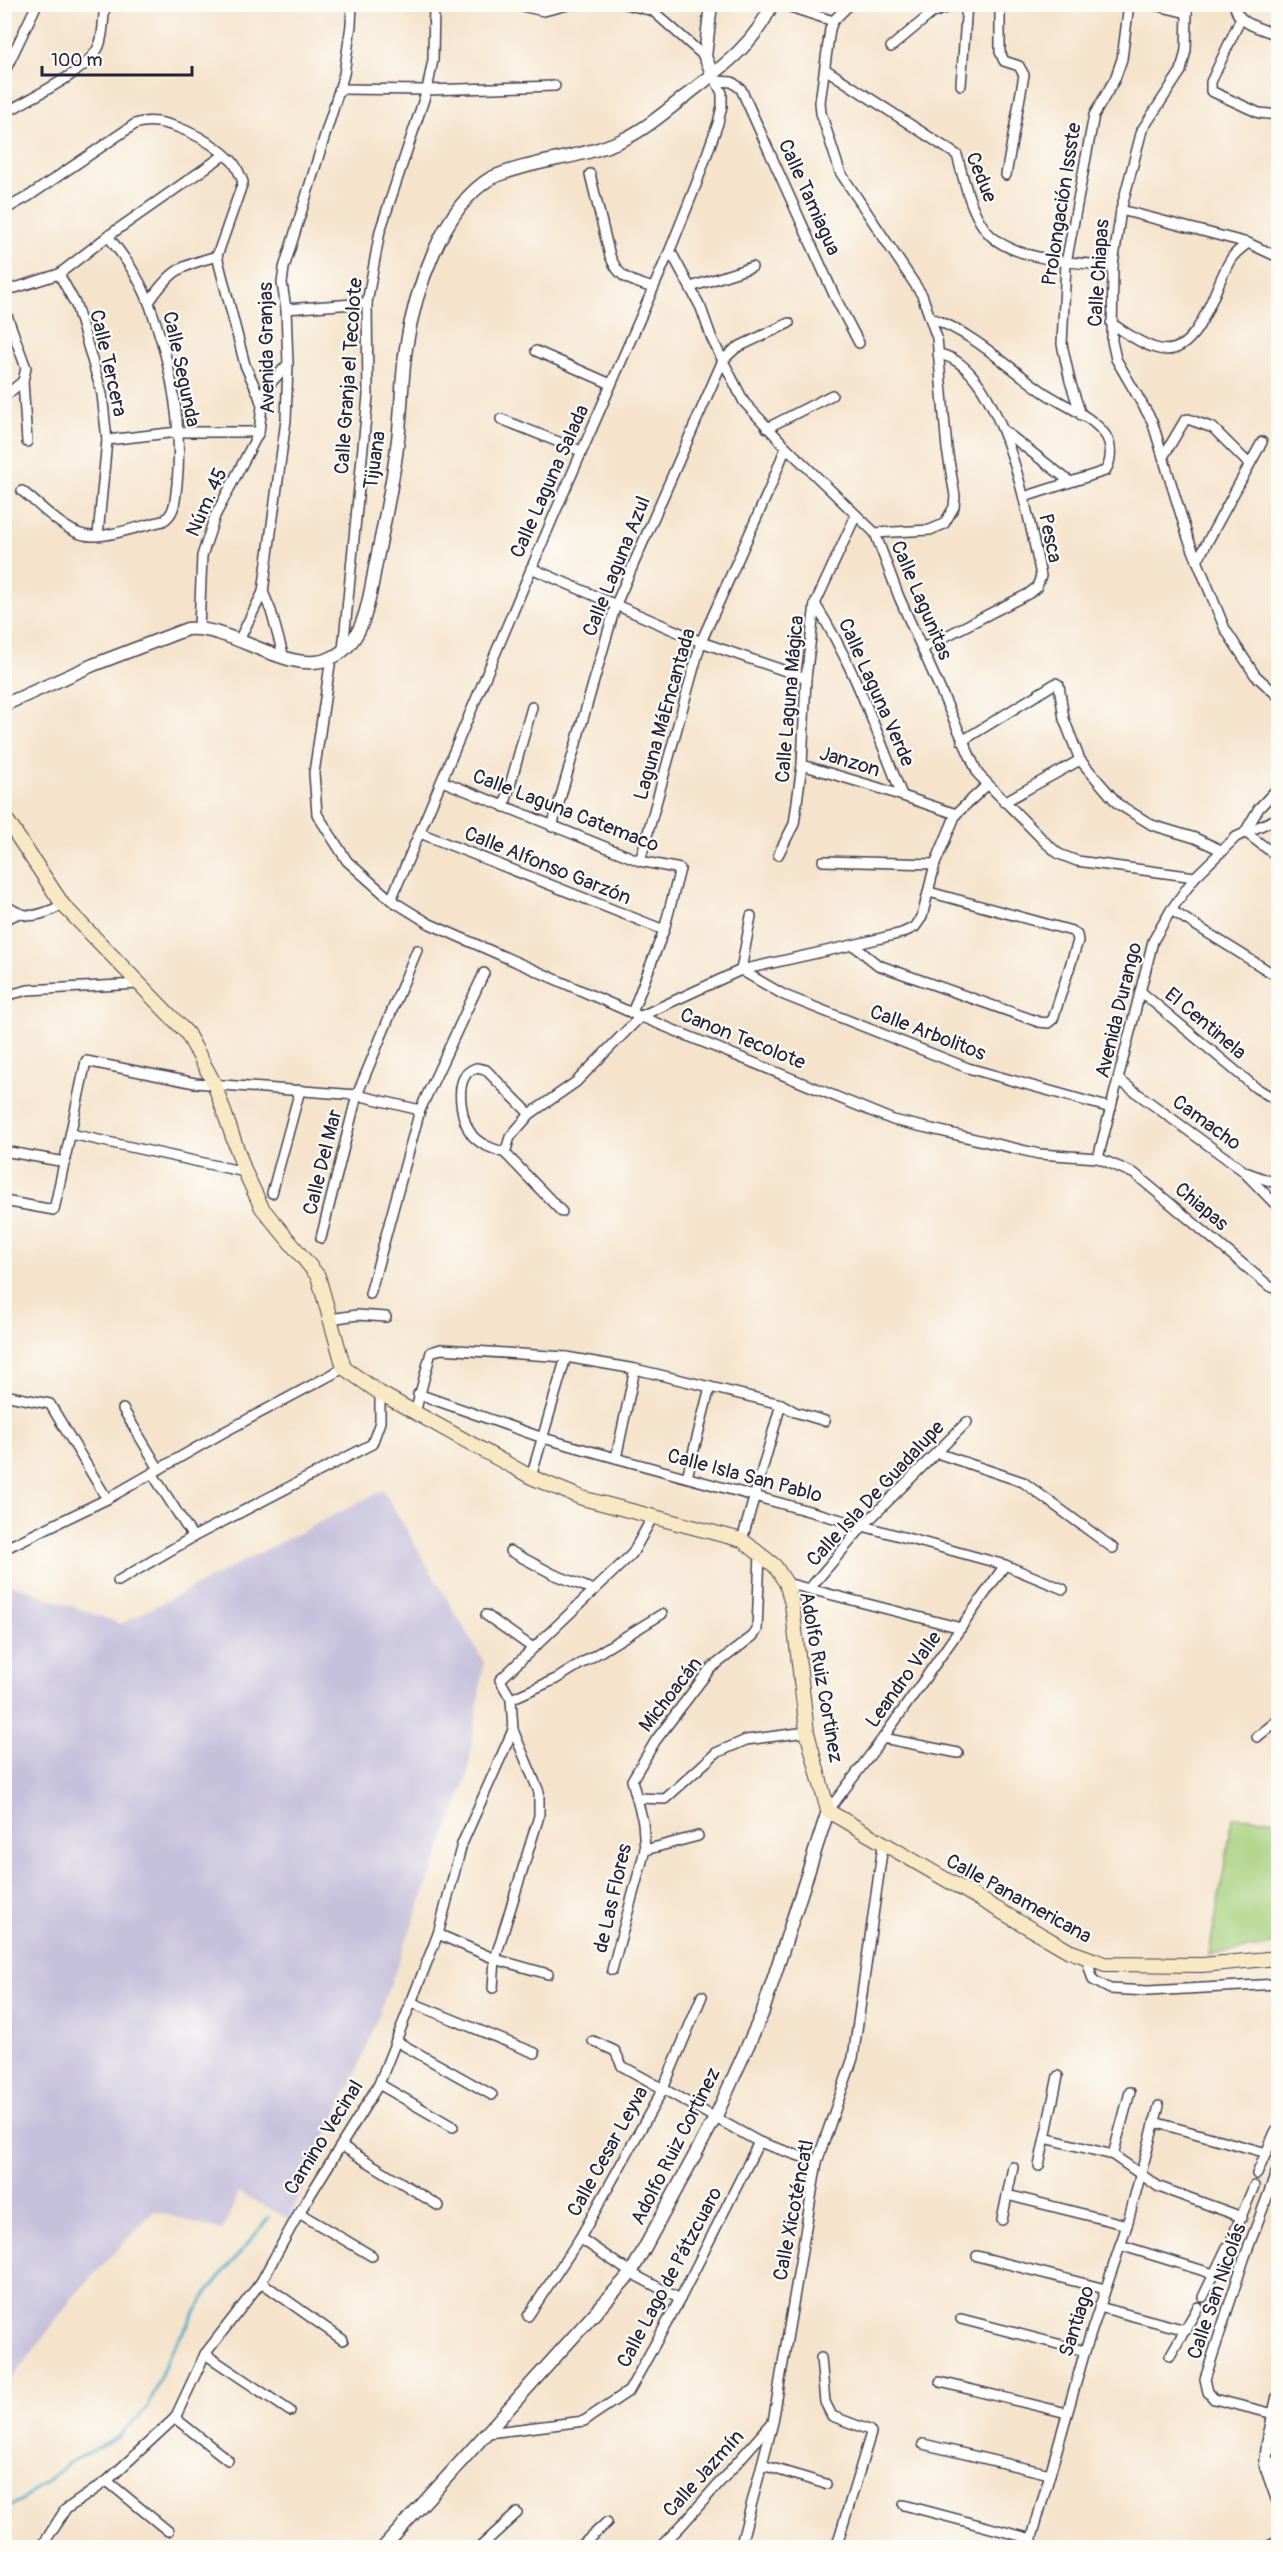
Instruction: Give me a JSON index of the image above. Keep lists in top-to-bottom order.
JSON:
{
  "streets": {
    "main road": ["Adolfo Ruiz Cortinez", "Calle Panamericana"],
    "street": [
      "Cedue",
      "Calle Tamiagua",
      "Prolongación Issste",
      "Calle Chiapas",
      "Avenida Granjas",
      "Calle Tercera",
      "Calle Segunda",
      "Calle Granja el Tecolote",
      "Tijuana",
      "Calle Laguna Salada",
      "Núm. 45",
      "Pesca",
      "Calle Laguna Azul",
      "Calle Lagunitas",
      "Calle Laguna Verde",
      "Calle Laguna Mágica",
      "Laguna MáEncantada",
      "Janzon",
      "Calle Laguna Catemaco",
      "Calle Alfonso Garzón",
      "Avenida Durango",
      "El Centinela",
      "Calle Arbolitos",
      "Canon Tecolote",
      "Camacho",
      "Calle Del Mar",
      "Chiapas",
      "Calle Isla San Pablo",
      "Calle Isla De Guadalupe",
      "Leandro Valle",
      "Michoacán",
      "de Las Flores",
      "Camino Vecinal",
      "Calle Cesar Leyva",
      "Calle Xicoténcatl",
      "Calle Lago de Pátzcuaro",
      "Calle San Nicolás",
      "Santiago",
      "Calle Jazmín"
    ]
  },
  "crossings": [
    ["Cedue", "Prolongación Issste"],
    ["Cedue", "Calle Chiapas"],
    ["Calle Tamiagua", "Tijuana"],
    ["Calle Tamiagua", "Calle Laguna Salada"],
    ["Avenida Granjas", "Tijuana"],
    ["Calle Tercera", "Calle Segunda"],
    ["Calle Granja el Tecolote", "Tijuana"],
    ["Tijuana", "Calle Laguna Salada"],
    ["Tijuana", "Núm. 45"],
    ["Calle Laguna Salada", "Calle Lagunitas"],
    ["Calle Laguna Salada", "Calle Laguna Catemaco"],
    ["Calle Laguna Salada", "Calle Alfonso Garzón"],
    ["Calle Laguna Salada", "Canon Tecolote"],
    ["Pesca", "Calle Lagunitas"],
    ["Calle Laguna Azul", "Calle Lagunitas"],
    ["Calle Laguna Azul", "Calle Laguna Catemaco"],
    ["Calle Lagunitas", "Calle Laguna Mágica"],
    ["Calle Lagunitas", "Laguna MáEncantada"],
    ["Calle Lagunitas", "Avenida Durango"],
    ["Calle Laguna Verde", "Calle Laguna Mágica"],
    ["Calle Laguna Verde", "Janzon"],
    ["Calle Laguna Mágica", "Janzon"],
    ["Laguna MáEncantada", "Calle Laguna Catemaco"],
    ["Calle Laguna Catemaco", "Calle Alfonso Garzón"],
    ["Avenida Durango", "El Centinela"],
    ["Avenida Durango", "Calle Arbolitos"],
    ["Avenida Durango", "Canon Tecolote"],
    ["Avenida Durango", "Camacho"],
    ["Avenida Durango", "Chiapas"],
    ["Canon Tecolote", "Chiapas"],
    ["Calle Isla San Pablo", "Calle Isla De Guadalupe"],
    ["Calle Isla San Pablo", "Leandro Valle"],
    ["Adolfo Ruiz Cortinez", "Leandro Valle"],
    ["Adolfo Ruiz Cortinez", "Michoacán"],
    ["Adolfo Ruiz Cortinez", "Calle Panamericana"],
    ["Adolfo Ruiz Cortinez", "Calle Lago de Pátzcuaro"],
    ["Leandro Valle", "Calle Panamericana"],
    ["Michoacán", "de Las Flores"],
    ["Calle Panamericana", "Calle Xicoténcatl"],
    ["Calle Xicoténcatl", "Calle Jazmín"]
  ],
  "scale_bar": "100 m"
}
